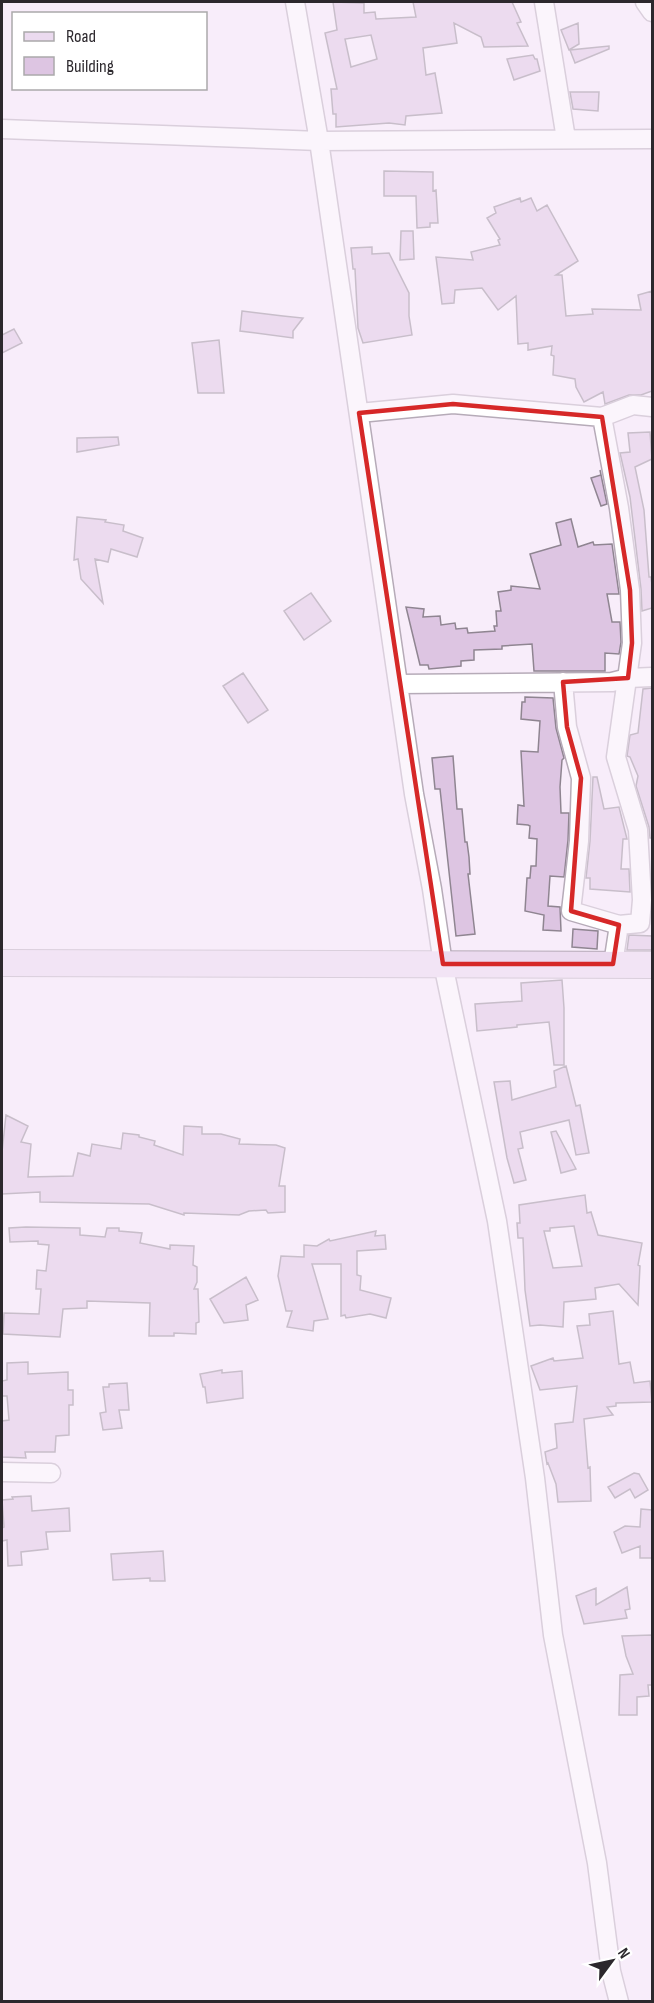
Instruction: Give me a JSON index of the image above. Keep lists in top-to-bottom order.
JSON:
{
  "legend": ["Road", "Building"],
  "north": "top right"
}
